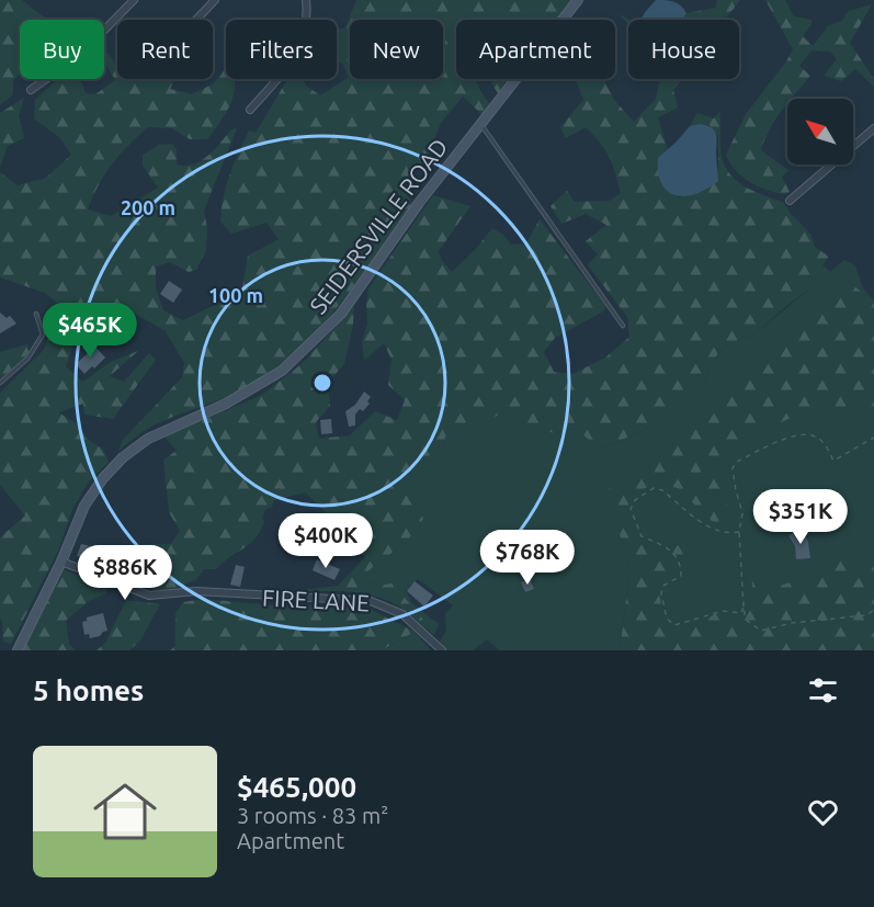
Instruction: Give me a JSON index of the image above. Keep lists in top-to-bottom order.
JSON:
{
  "streets": {
    "street": ["SEIDERSVILLE ROAD", "FIRE LANE"]
  },
  "crossings": [
    ["SEIDERSVILLE ROAD", "FIRE LANE"]
  ],
  "north": "top left",
  "page": {
    "chip": [
      "Buy",
      "Rent",
      "Filters",
      "New",
      "Apartment",
      "House"
    ],
    "price": [
      "$465K",
      "$351K",
      "$400K",
      "$768K",
      "$886K"
    ],
    "heading": "5 homes",
    "list": [
      {
        "name": "$465,000",
        "note": "3 rooms · 83 m² · Apartment"
      }
    ]
  },
  "rings": ["200 m", "100 m"]
}
